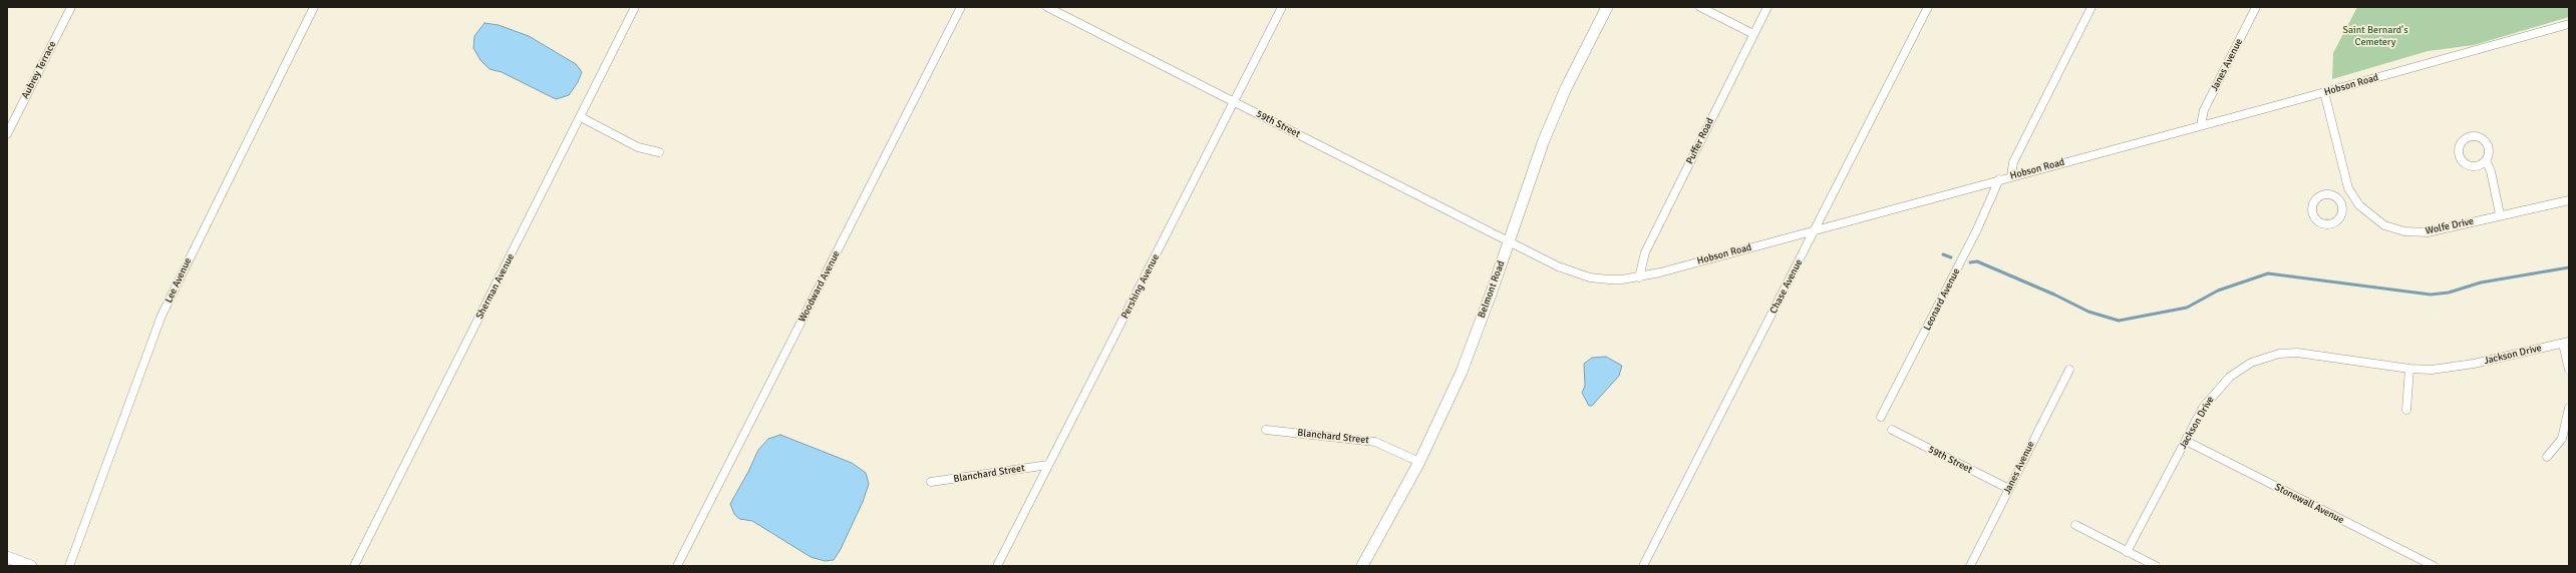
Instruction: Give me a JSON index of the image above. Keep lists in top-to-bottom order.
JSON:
{
  "streets": {
    "main road": ["Belmont Road"],
    "street": [
      "Janes Avenue",
      "Aubrey Terrace",
      "Hobson Road",
      "59th Street",
      "Puffer Road",
      "Wolfe Drive",
      "Lee Avenue",
      "Sherman Avenue",
      "Woodward Avenue",
      "Pershing Avenue",
      "Chase Avenue",
      "Leonard Avenue",
      "Jackson Drive",
      "Blanchard Street",
      "Stonewall Avenue"
    ]
  },
  "crossings": [
    ["Janes Avenue", "Hobson Road"],
    ["Janes Avenue", "59th Street"],
    ["Hobson Road", "59th Street"],
    ["Hobson Road", "Puffer Road"],
    ["Hobson Road", "Wolfe Drive"],
    ["Hobson Road", "Chase Avenue"],
    ["Hobson Road", "Belmont Road"],
    ["Hobson Road", "Leonard Avenue"],
    ["59th Street", "Pershing Avenue"],
    ["59th Street", "Belmont Road"],
    ["Pershing Avenue", "Blanchard Street"],
    ["Belmont Road", "Blanchard Street"],
    ["Jackson Drive", "Stonewall Avenue"]
  ],
  "parks": ["Saint Bernard's Cemetery"]
}
